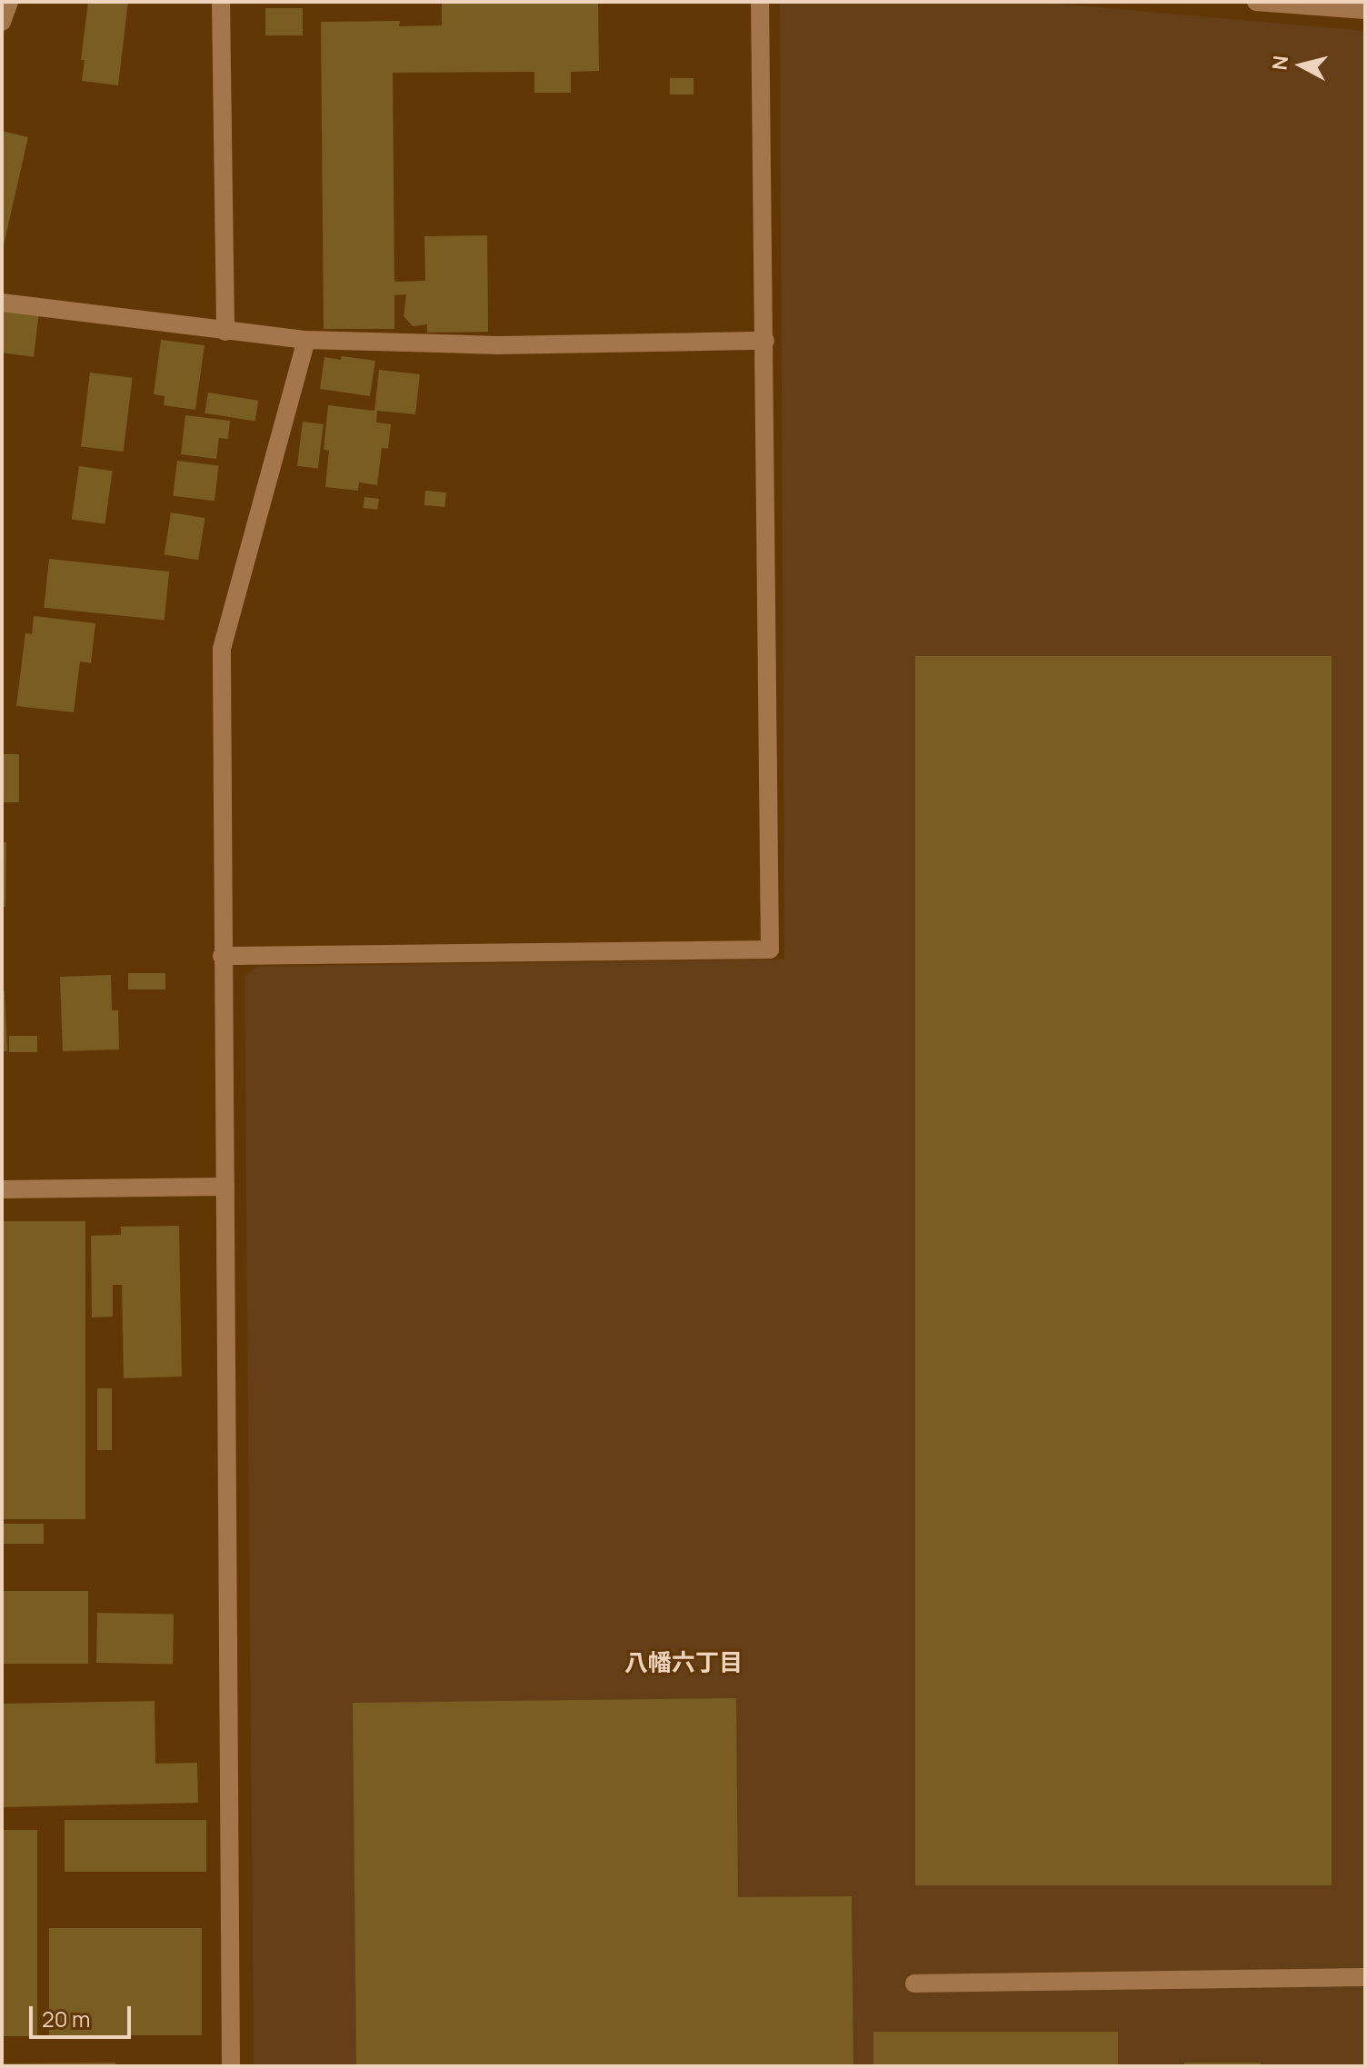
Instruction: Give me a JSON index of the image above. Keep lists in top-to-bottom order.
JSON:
{
  "districts": ["八幡六丁目"],
  "scale_bar": "20 m",
  "north": "left"
}
